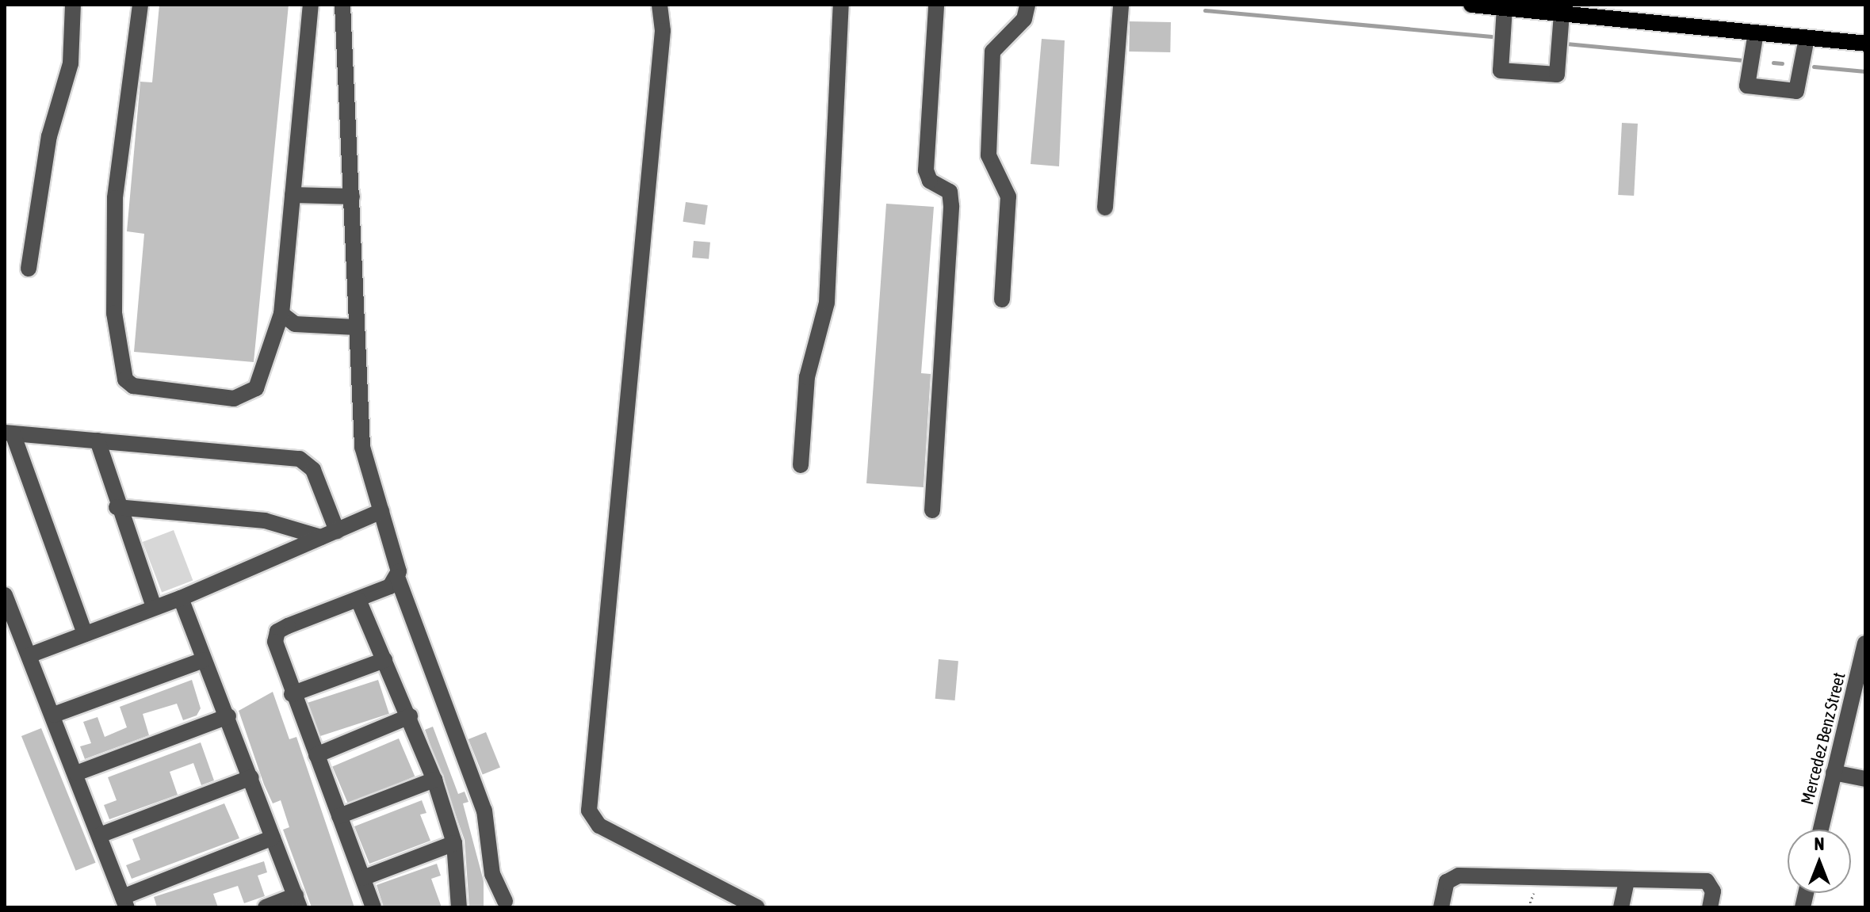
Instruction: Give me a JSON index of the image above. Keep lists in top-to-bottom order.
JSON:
{
  "streets": {
    "street": ["Mercedez Benz Street"]
  },
  "north": "top"
}
